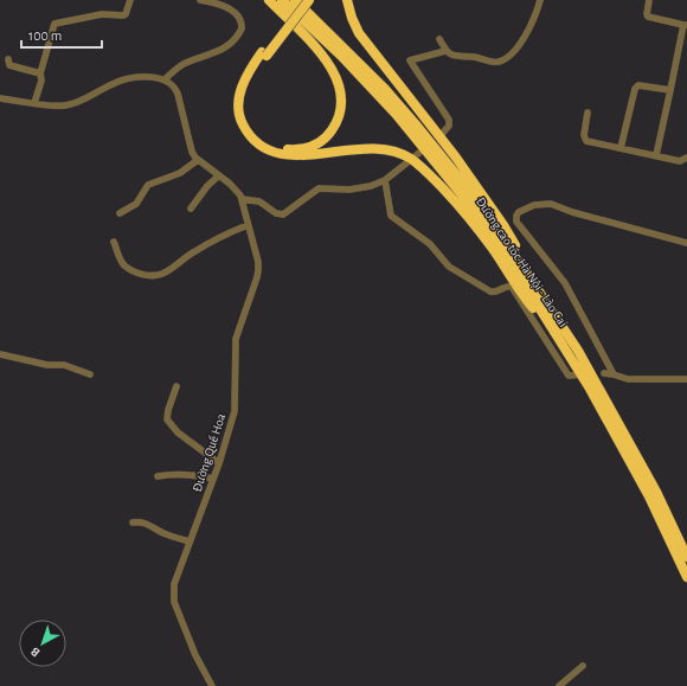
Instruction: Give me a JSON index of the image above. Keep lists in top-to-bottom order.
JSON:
{
  "streets": {
    "highway": ["Đường cao tốc Hà Nội - Lào Cai"],
    "street": ["Đường Quế Hoa"]
  },
  "scale_bar": "100 m",
  "north": "bottom left"
}
